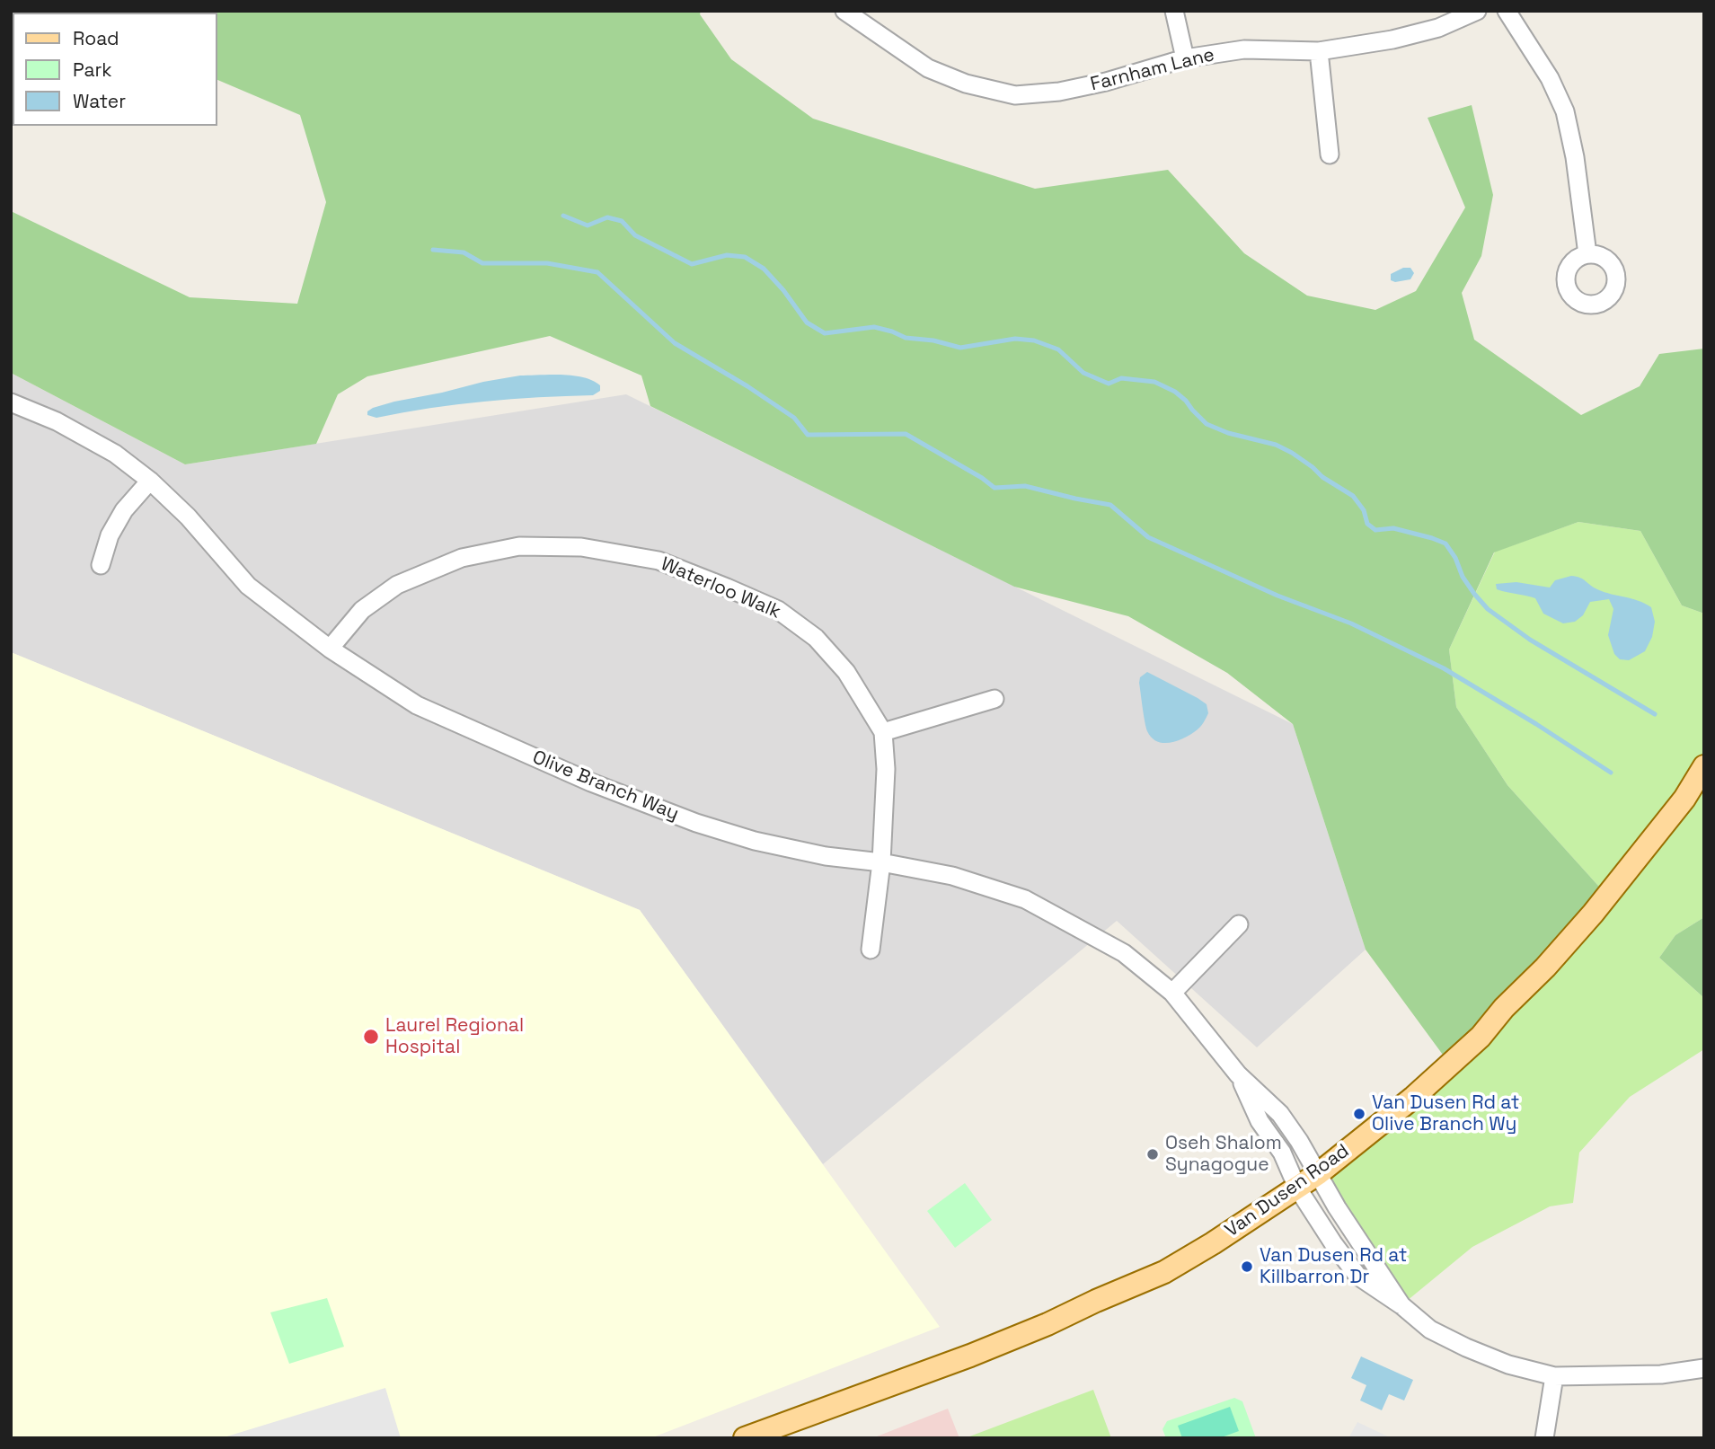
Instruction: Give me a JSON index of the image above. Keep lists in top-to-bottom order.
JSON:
{
  "streets": {
    "main road": ["Van Dusen Road"],
    "street": ["Farnham Lane", "Waterloo Walk", "Olive Branch Way"]
  },
  "crossings": [
    ["Waterloo Walk", "Olive Branch Way"],
    ["Olive Branch Way", "Van Dusen Road"]
  ],
  "places": [
    "Laurel Regional Hospital",
    "Van Dusen Rd at Olive Branch Wy",
    "Oseh Shalom Synagogue",
    "Van Dusen Rd at Killbarron Dr"
  ],
  "legend": ["Road", "Park", "Water"]
}
